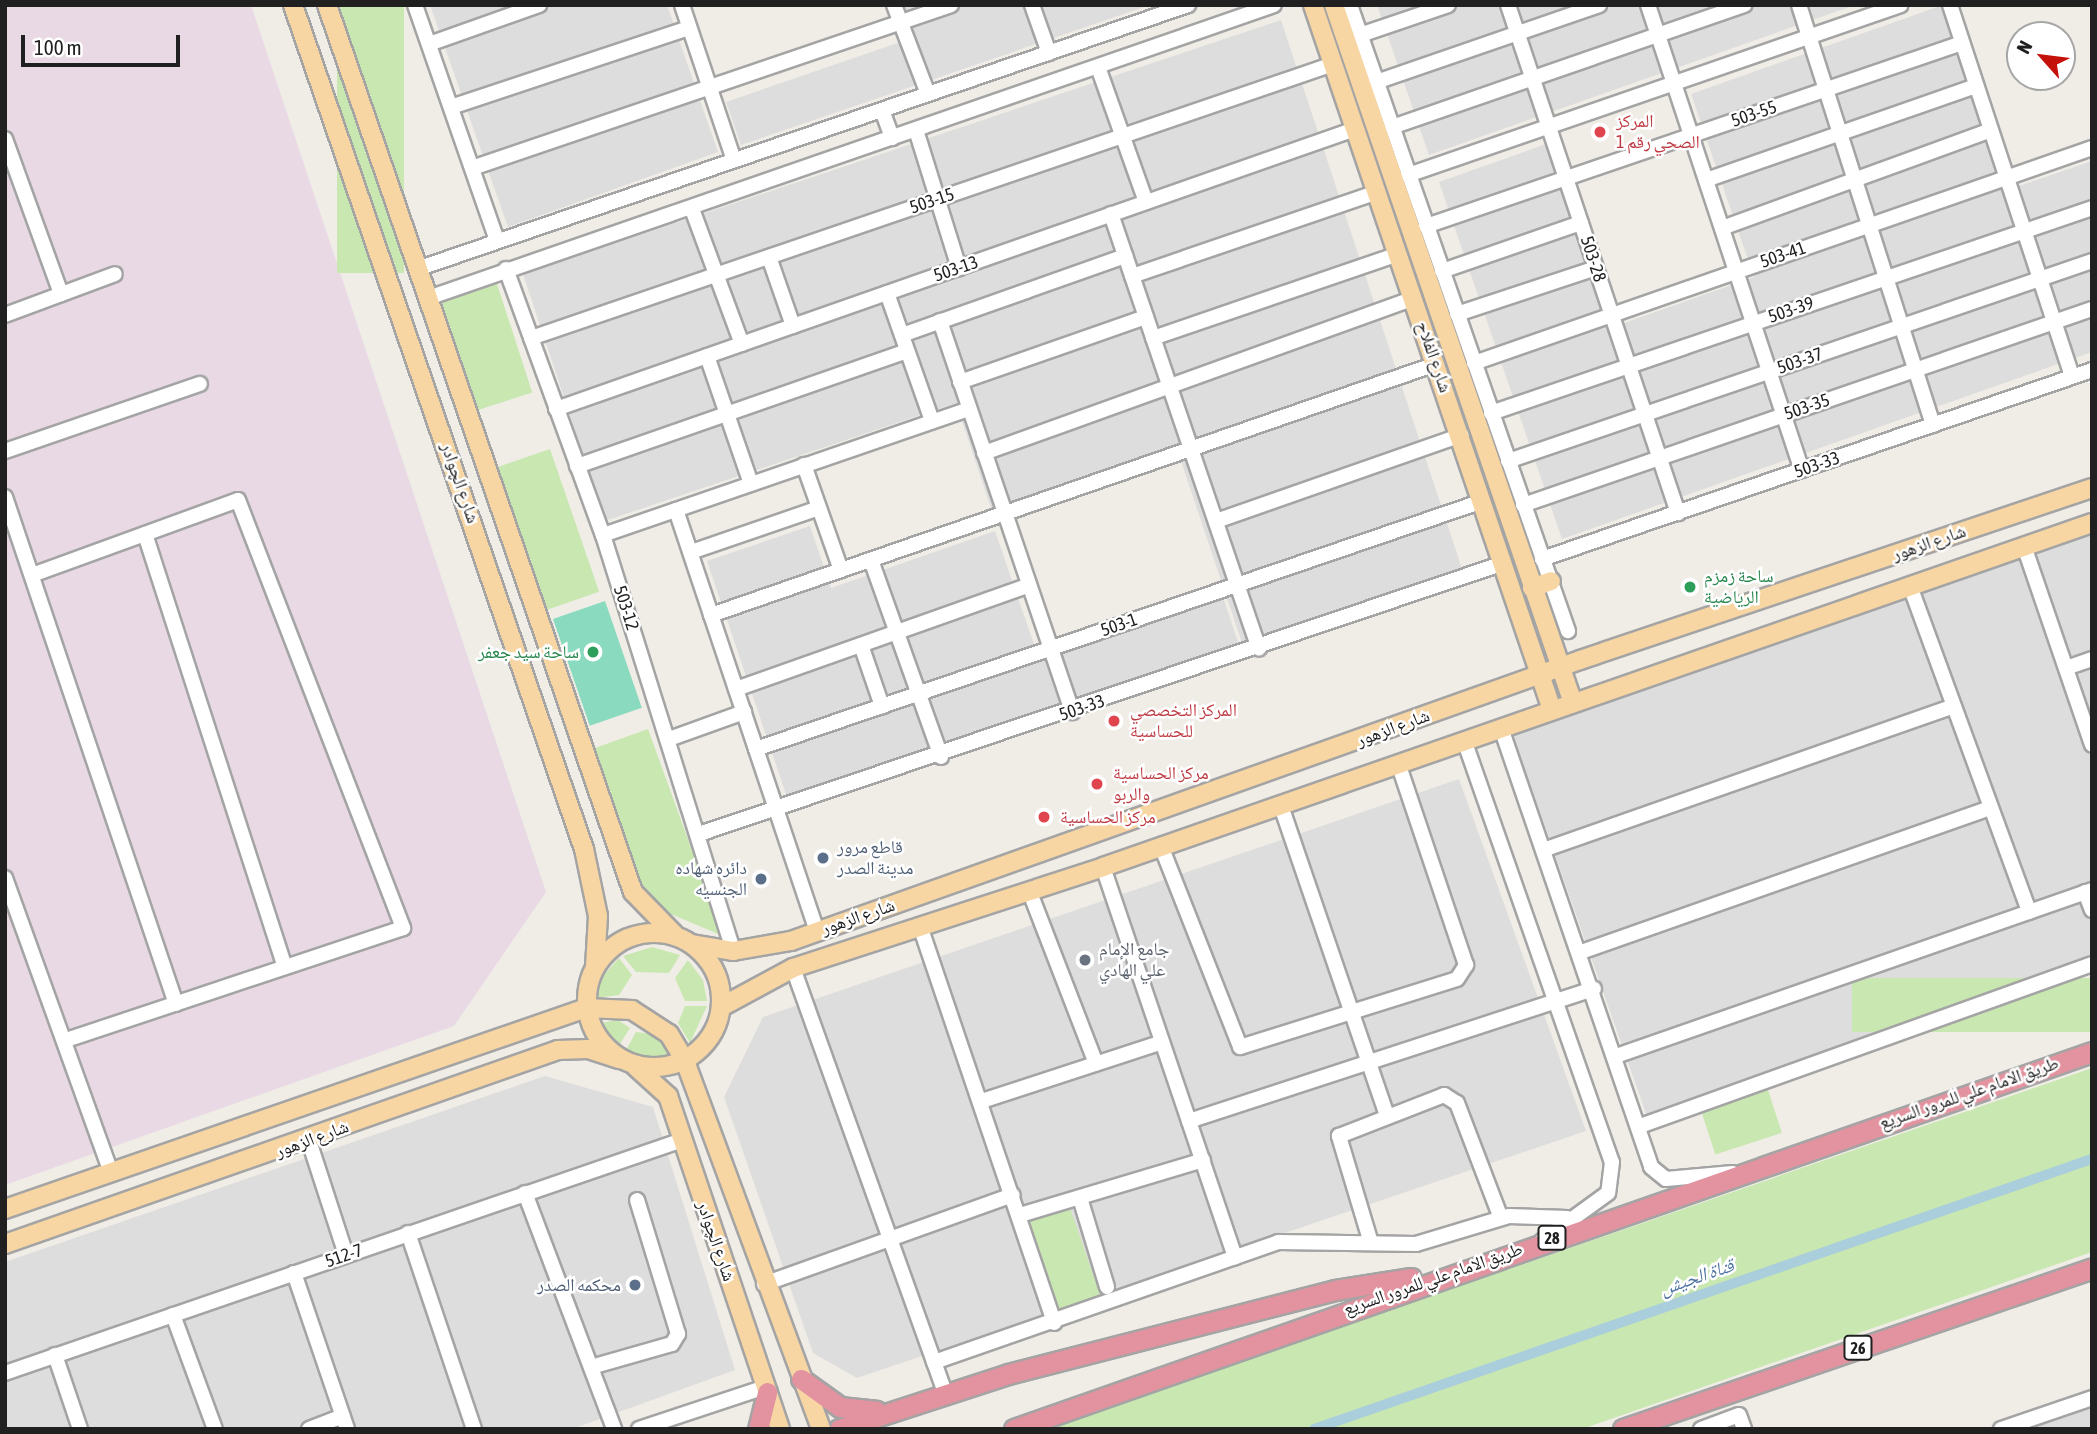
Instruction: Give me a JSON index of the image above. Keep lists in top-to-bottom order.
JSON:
{
  "streets": {
    "highway": ["طريق الامام علي للمرور السريع", "28", "26"],
    "main road": ["شارع الفلاح", "شارع الچوادر", "شارع الزهور"],
    "street": [
      "503-55",
      "503-15",
      "503-41",
      "503-28",
      "503-13",
      "503-39",
      "503-37",
      "503-35",
      "503-33",
      "503-12",
      "503-1",
      "512-7"
    ]
  },
  "crossings": [
    ["503-55", "503-28"],
    ["503-15", "شارع الفلاح"],
    ["503-15", "503-12"],
    ["503-41", "503-28"],
    ["503-28", "503-39"],
    ["503-28", "503-37"],
    ["503-28", "503-35"],
    ["503-28", "503-33"],
    ["503-13", "شارع الفلاح"],
    ["503-13", "503-12"],
    ["شارع الفلاح", "503-33"],
    ["شارع الفلاح", "شارع الزهور"],
    ["شارع الفلاح", "503-1"],
    ["503-33", "503-12"],
    ["شارع الچوادر", "شارع الزهور"],
    ["شارع الچوادر", "512-7"],
    ["شارع الزهور", "503-12"]
  ],
  "water": ["قناة الجيش"],
  "places": [
    "المركز الصحي رقم 1",
    "ساحة زمزم الرياضية",
    "ساحة سيد جعفر",
    "المركز التخصصي للحساسية",
    "مركز الحساسية والربو",
    "مركز الحساسية",
    "قاطع مرور مدينة الصدر",
    "دائره شهاده الجنسيه",
    "جامع الإمام علي الهادي",
    "محكمه الصدر"
  ],
  "scale_bar": "100 m",
  "north": "top left"
}
